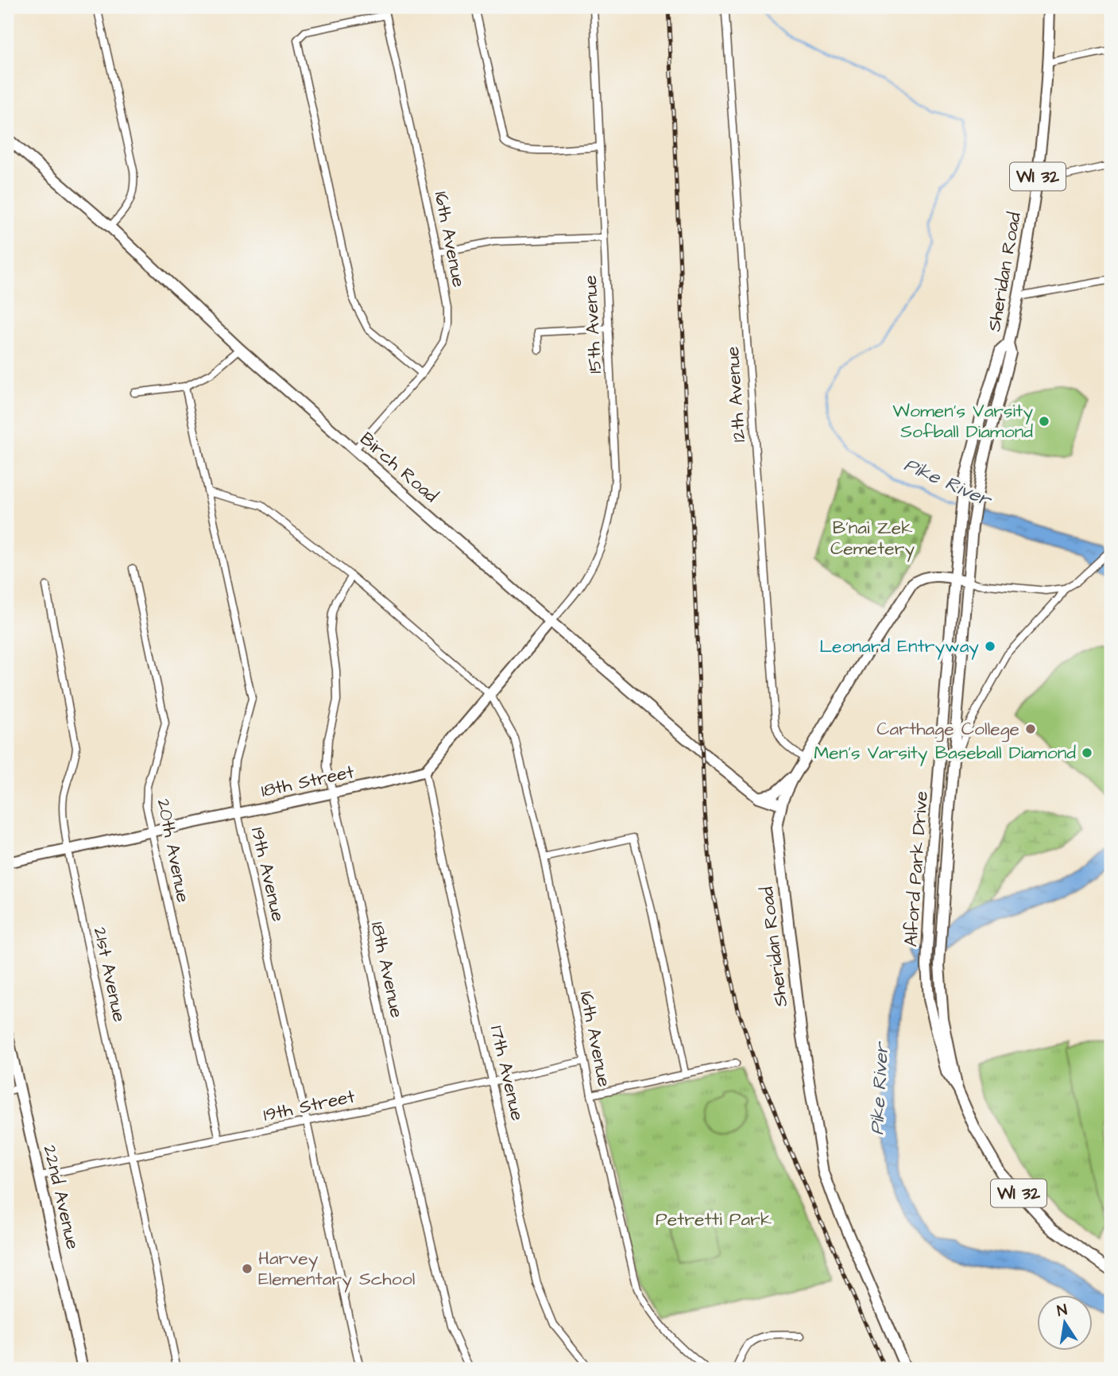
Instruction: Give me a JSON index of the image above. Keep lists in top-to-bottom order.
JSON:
{
  "streets": {
    "street": [
      "WI 32",
      "16th Avenue",
      "Sheridan Road",
      "15th Avenue",
      "12th Avenue",
      "Birch Road",
      "18th Street",
      "20th Avenue",
      "Alford Park Drive",
      "19th Avenue",
      "18th Avenue",
      "21st Avenue",
      "17th Avenue",
      "19th Street",
      "22nd Avenue"
    ]
  },
  "crossings": [
    ["16th Avenue", "Birch Road"],
    ["16th Avenue", "19th Street"],
    ["Sheridan Road", "12th Avenue"],
    ["Sheridan Road", "Birch Road"],
    ["Sheridan Road", "Alford Park Drive"],
    ["15th Avenue", "Birch Road"],
    ["18th Street", "20th Avenue"],
    ["18th Street", "19th Avenue"],
    ["18th Street", "18th Avenue"],
    ["18th Street", "21st Avenue"],
    ["18th Street", "17th Avenue"],
    ["20th Avenue", "19th Street"],
    ["19th Avenue", "19th Street"],
    ["18th Avenue", "19th Street"],
    ["21st Avenue", "19th Street"],
    ["17th Avenue", "19th Street"],
    ["19th Street", "22nd Avenue"]
  ],
  "water": ["Pike River"],
  "parks": ["B'nai Zek Cemetery", "Petretti Park"],
  "places": [
    "Women's Varsity Sofball Diamond",
    "Leonard Entryway",
    "Carthage College",
    "Men's Varsity Baseball Diamond",
    "Harvey Elementary School"
  ],
  "north": "top"
}
